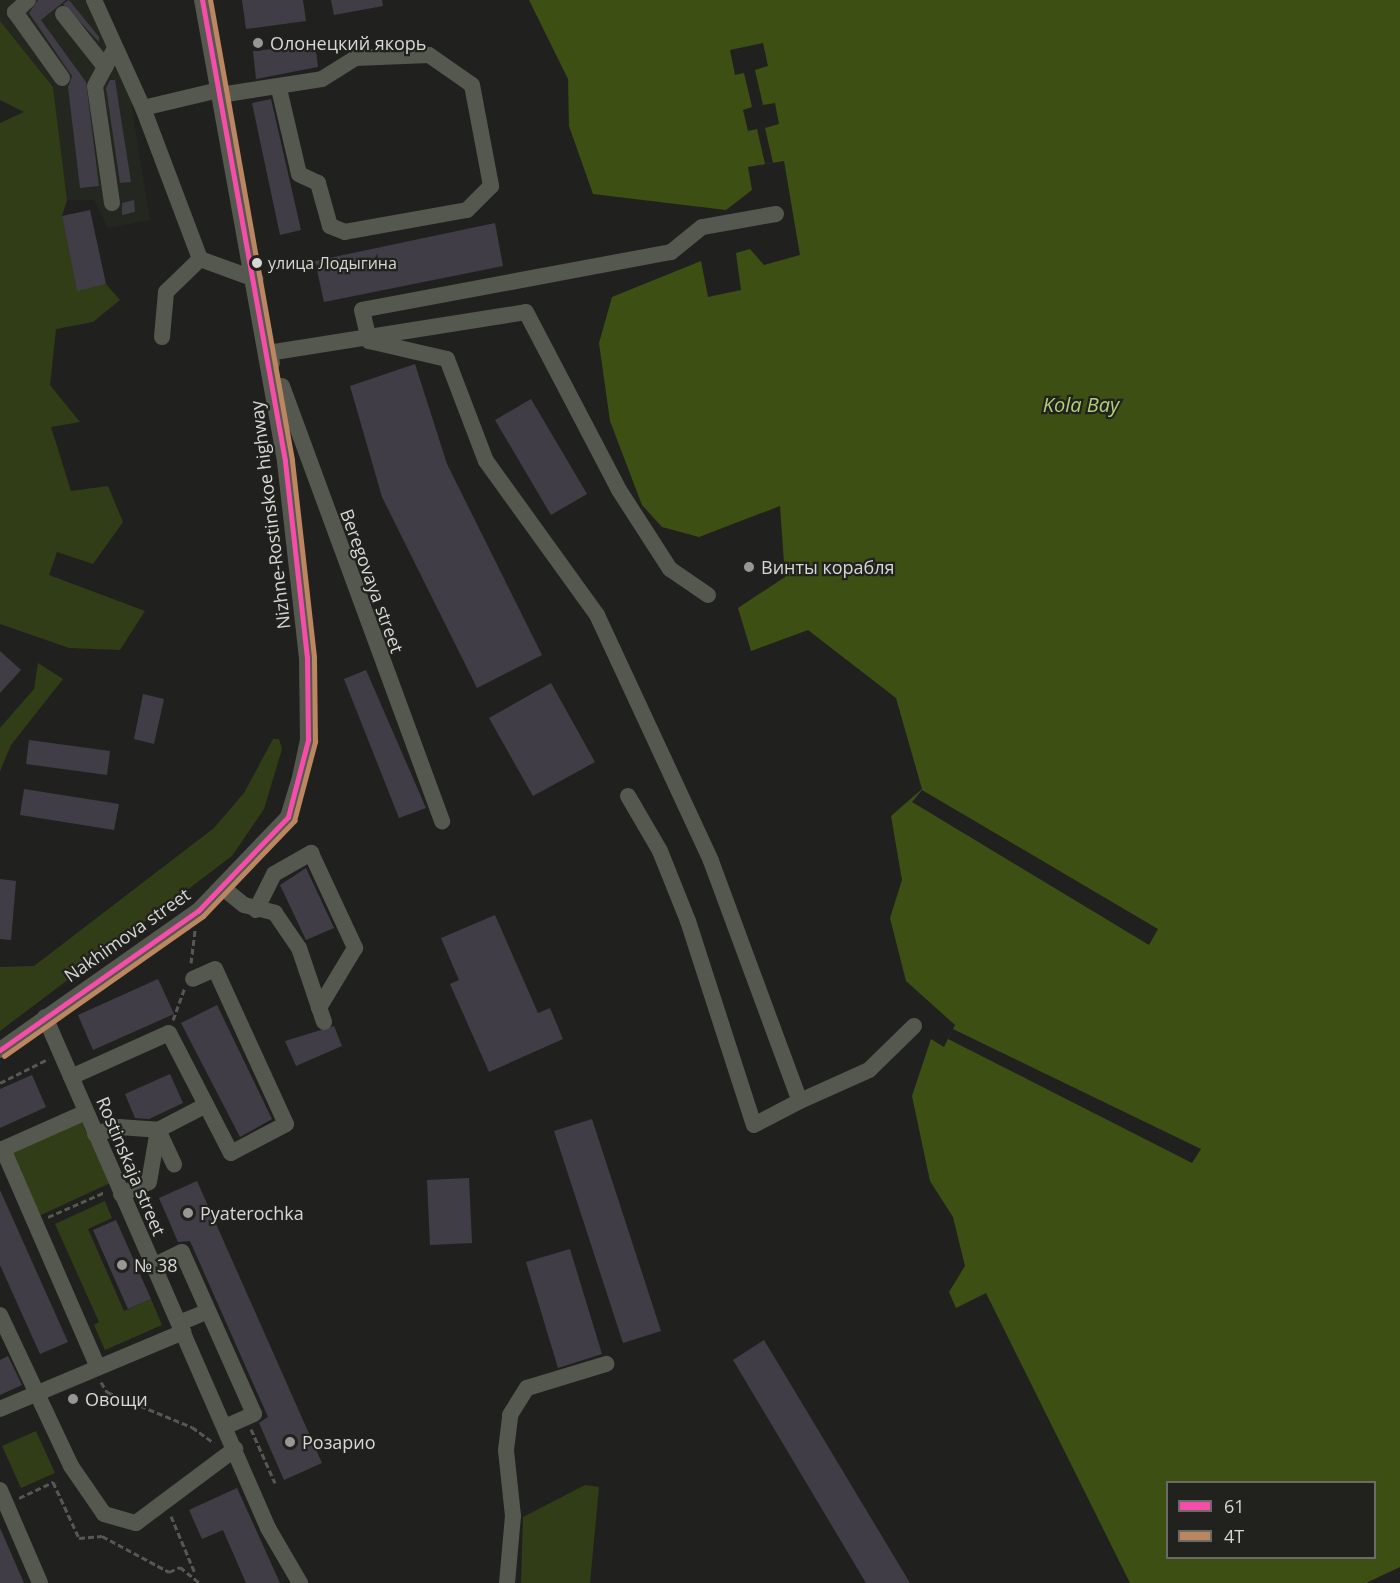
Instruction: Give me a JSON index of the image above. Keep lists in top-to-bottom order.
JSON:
{
  "streets": {
    "street": [
      "Nizhne-Rostinskoe highway",
      "Beregovaya street",
      "Nakhimova street",
      "Rostinskaja street"
    ]
  },
  "crossings": [
    ["Nizhne-Rostinskoe highway", "Beregovaya street"],
    ["Nizhne-Rostinskoe highway", "Nakhimova street"],
    ["Nakhimova street", "Rostinskaja street"]
  ],
  "water": ["Kola Bay"],
  "places": [
    "Олонецкий якорь",
    "улица Лодыгина",
    "Винты корабля",
    "Pyaterochka",
    "№ 38",
    "Овощи",
    "Розарио"
  ],
  "lines": ["transit line 61", "transit line 4Т"],
  "legend": ["61", "4Т"]
}
